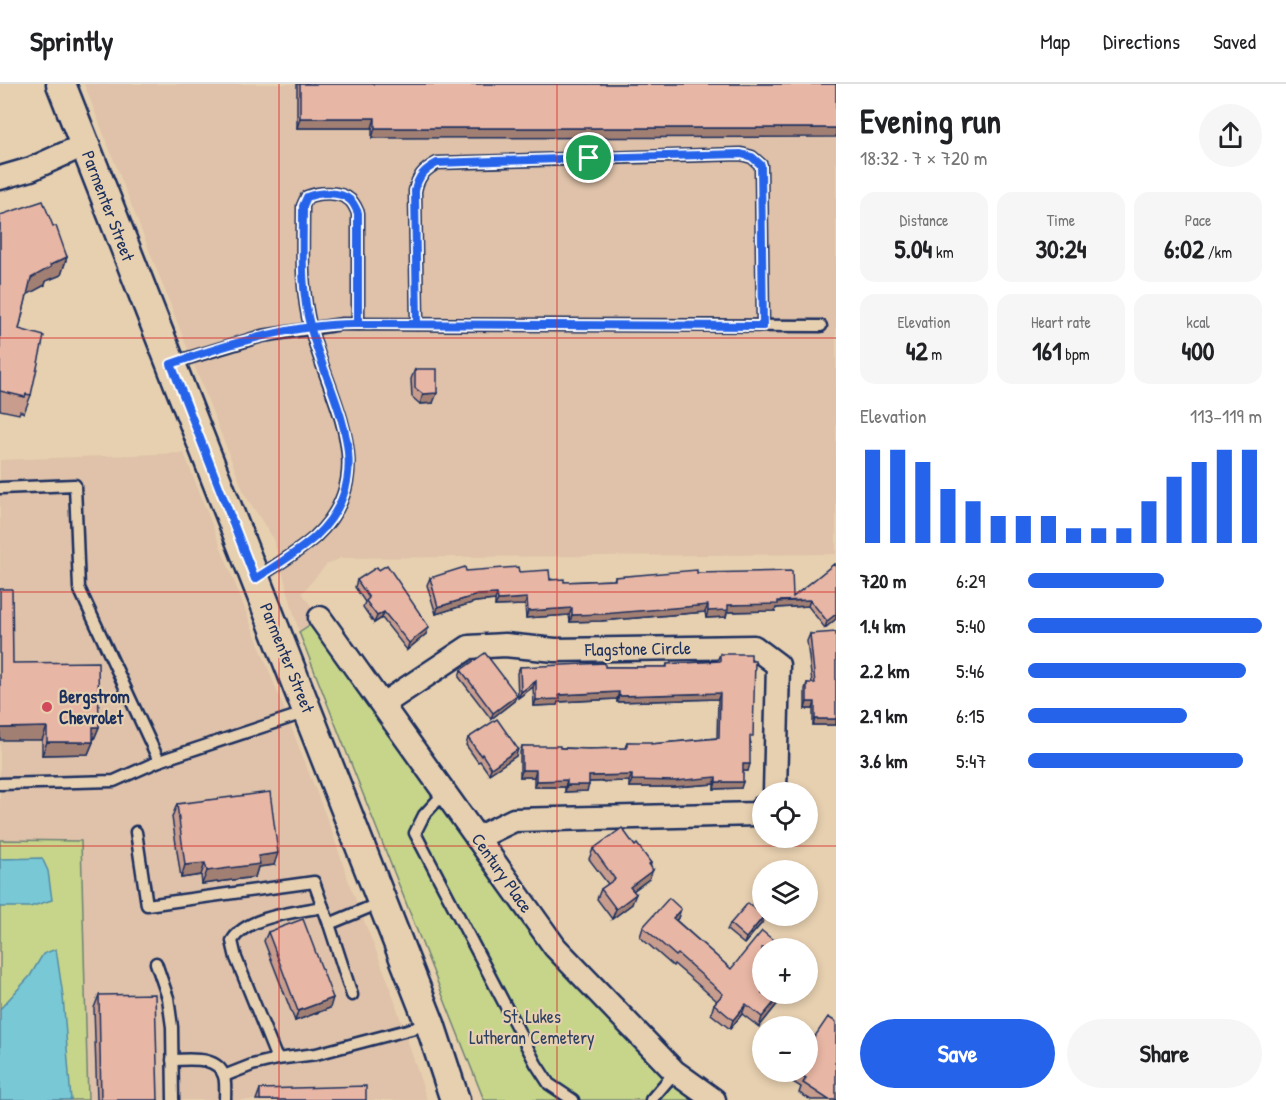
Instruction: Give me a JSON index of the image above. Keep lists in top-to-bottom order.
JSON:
{
  "streets": {
    "street": ["Parmenter Street", "Flagstone Circle", "Century Place"]
  },
  "crossings": [
    ["Flagstone Circle", "Century Place"]
  ],
  "parks": ["St. Lukes Lutheran Cemetery"],
  "places": ["Bergstrom Chevrolet"],
  "page": {
    "header": "Sprintly",
    "nav": ["Map", "Directions", "Saved"],
    "heading": ["Evening run", "18:32 · 7 × 720 m"],
    "stats": [
      ["Distance", "5.04 km"],
      ["Time", "30:24"],
      ["Pace", "6:02 /km"],
      ["Elevation", "42 m"],
      ["Heart rate", "161 bpm"],
      ["kcal", "400"]
    ],
    "chart": ["Elevation", "113–119 m"],
    "list": [
      {
        "name": "720 m",
        "note": "6:29"
      },
      {
        "name": "1.4 km",
        "note": "5:40"
      },
      {
        "name": "2.2 km",
        "note": "5:46"
      },
      {
        "name": "2.9 km",
        "note": "6:15"
      },
      {
        "name": "3.6 km",
        "note": "5:47"
      }
    ],
    "map_buttons": ["+", "−"],
    "buttons": ["Save", "Share"]
  }
}
